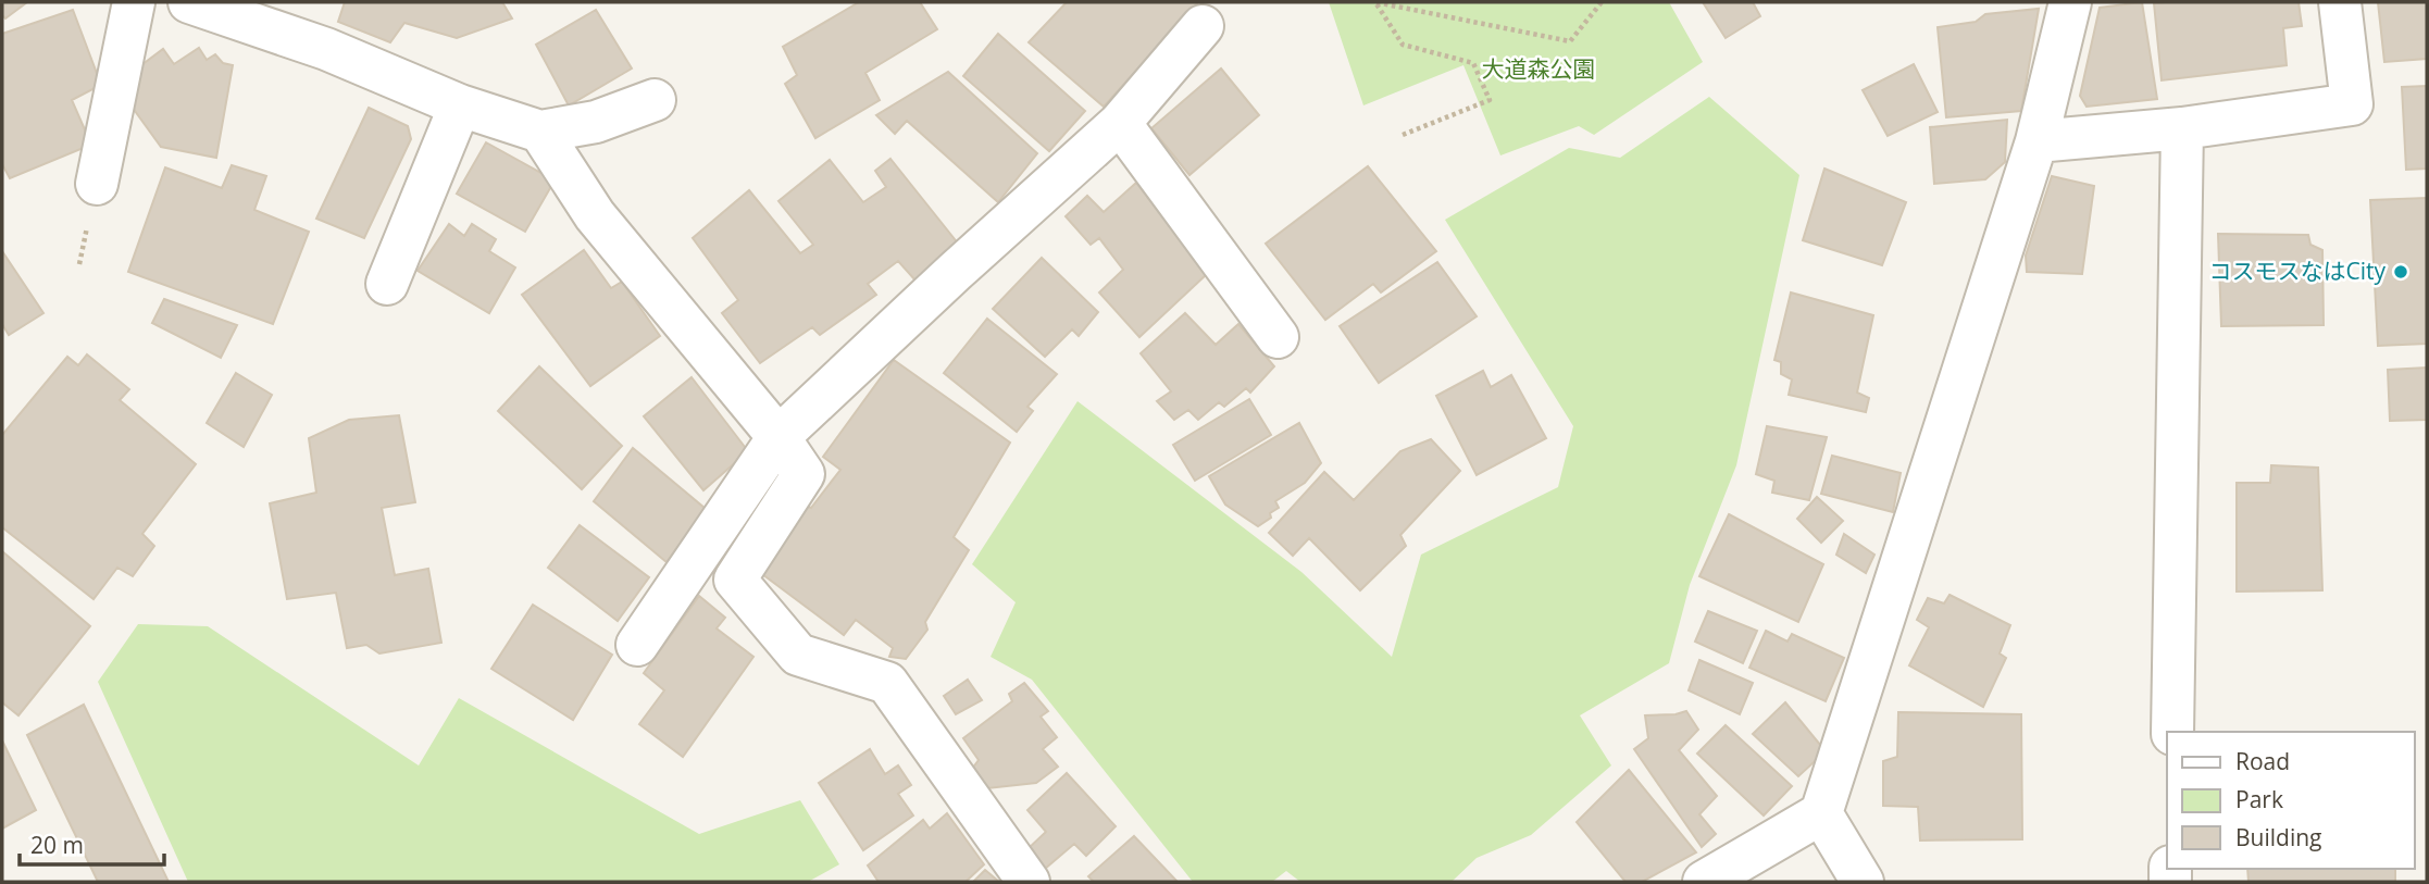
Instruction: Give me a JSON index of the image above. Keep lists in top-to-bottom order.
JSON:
{
  "parks": ["大道森公園"],
  "places": ["コスモスなはCity"],
  "legend": ["Road", "Park", "Building"],
  "scale_bar": "20 m"
}
